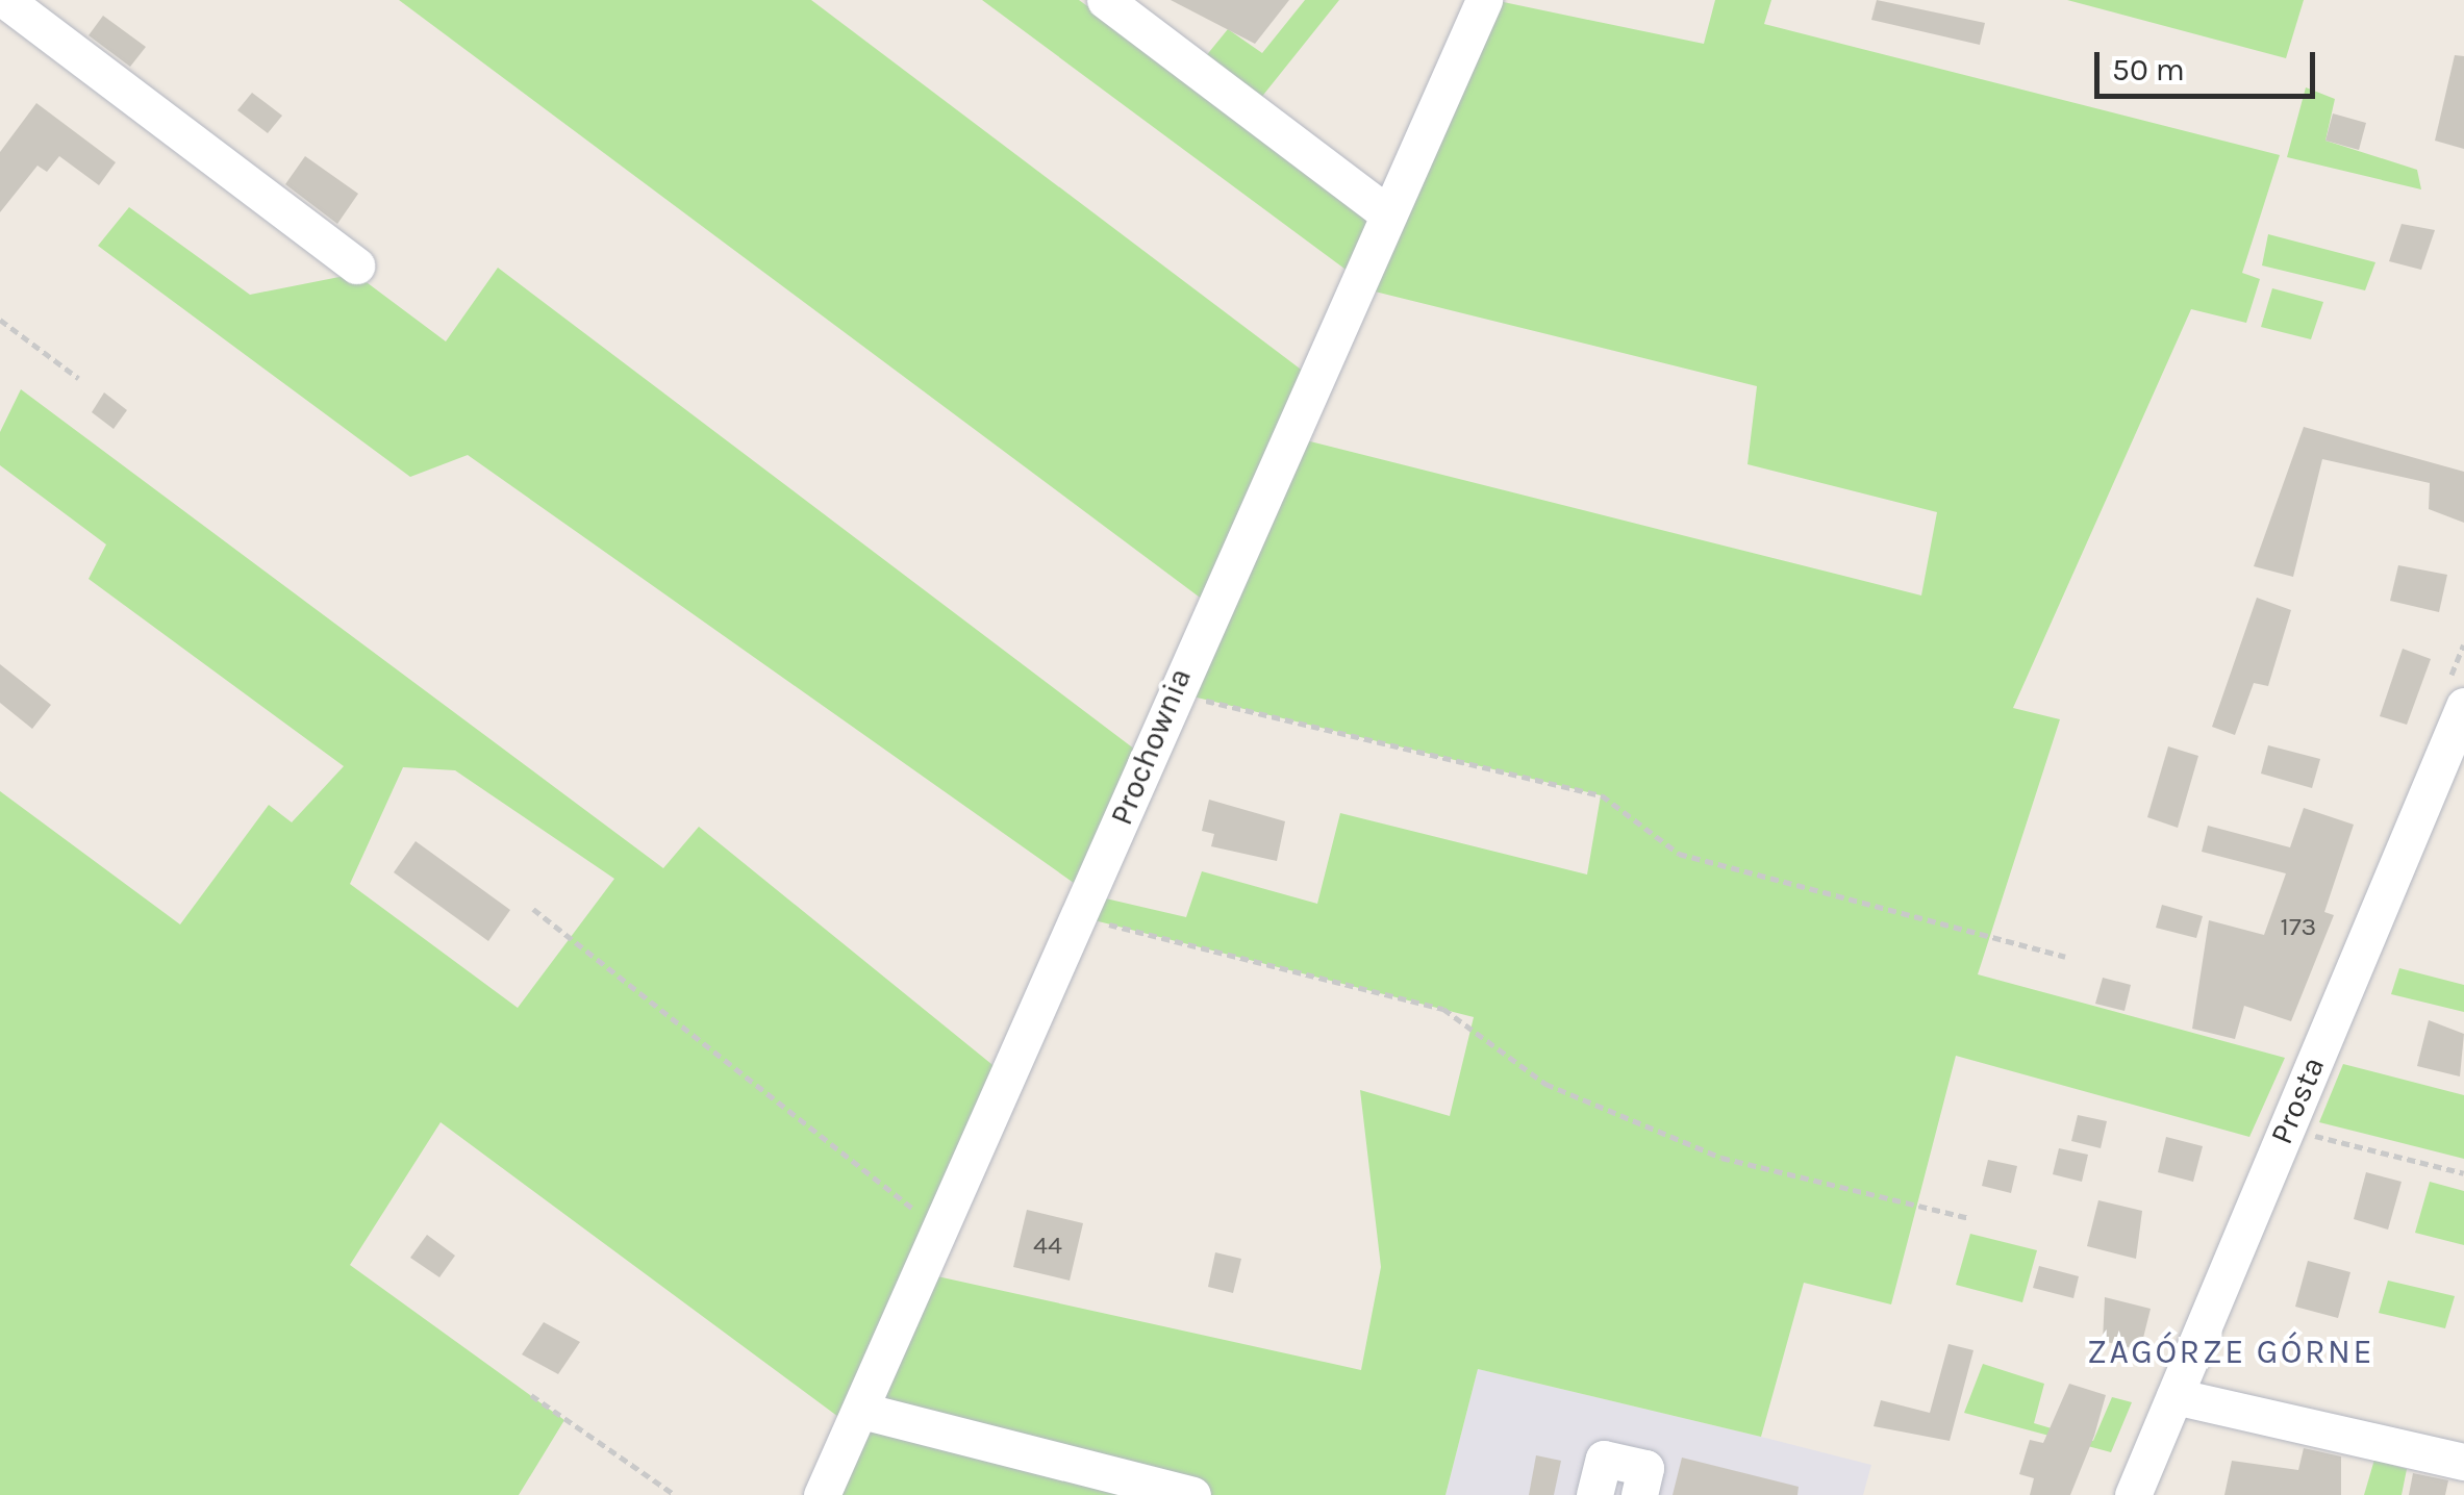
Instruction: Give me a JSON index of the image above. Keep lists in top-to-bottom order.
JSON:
{
  "streets": {
    "street": ["Prochownia", "Prosta"]
  },
  "districts": ["ZAGÓRZE GÓRNE"],
  "house_numbers": ["173", "44"],
  "scale_bar": "50 m"
}
